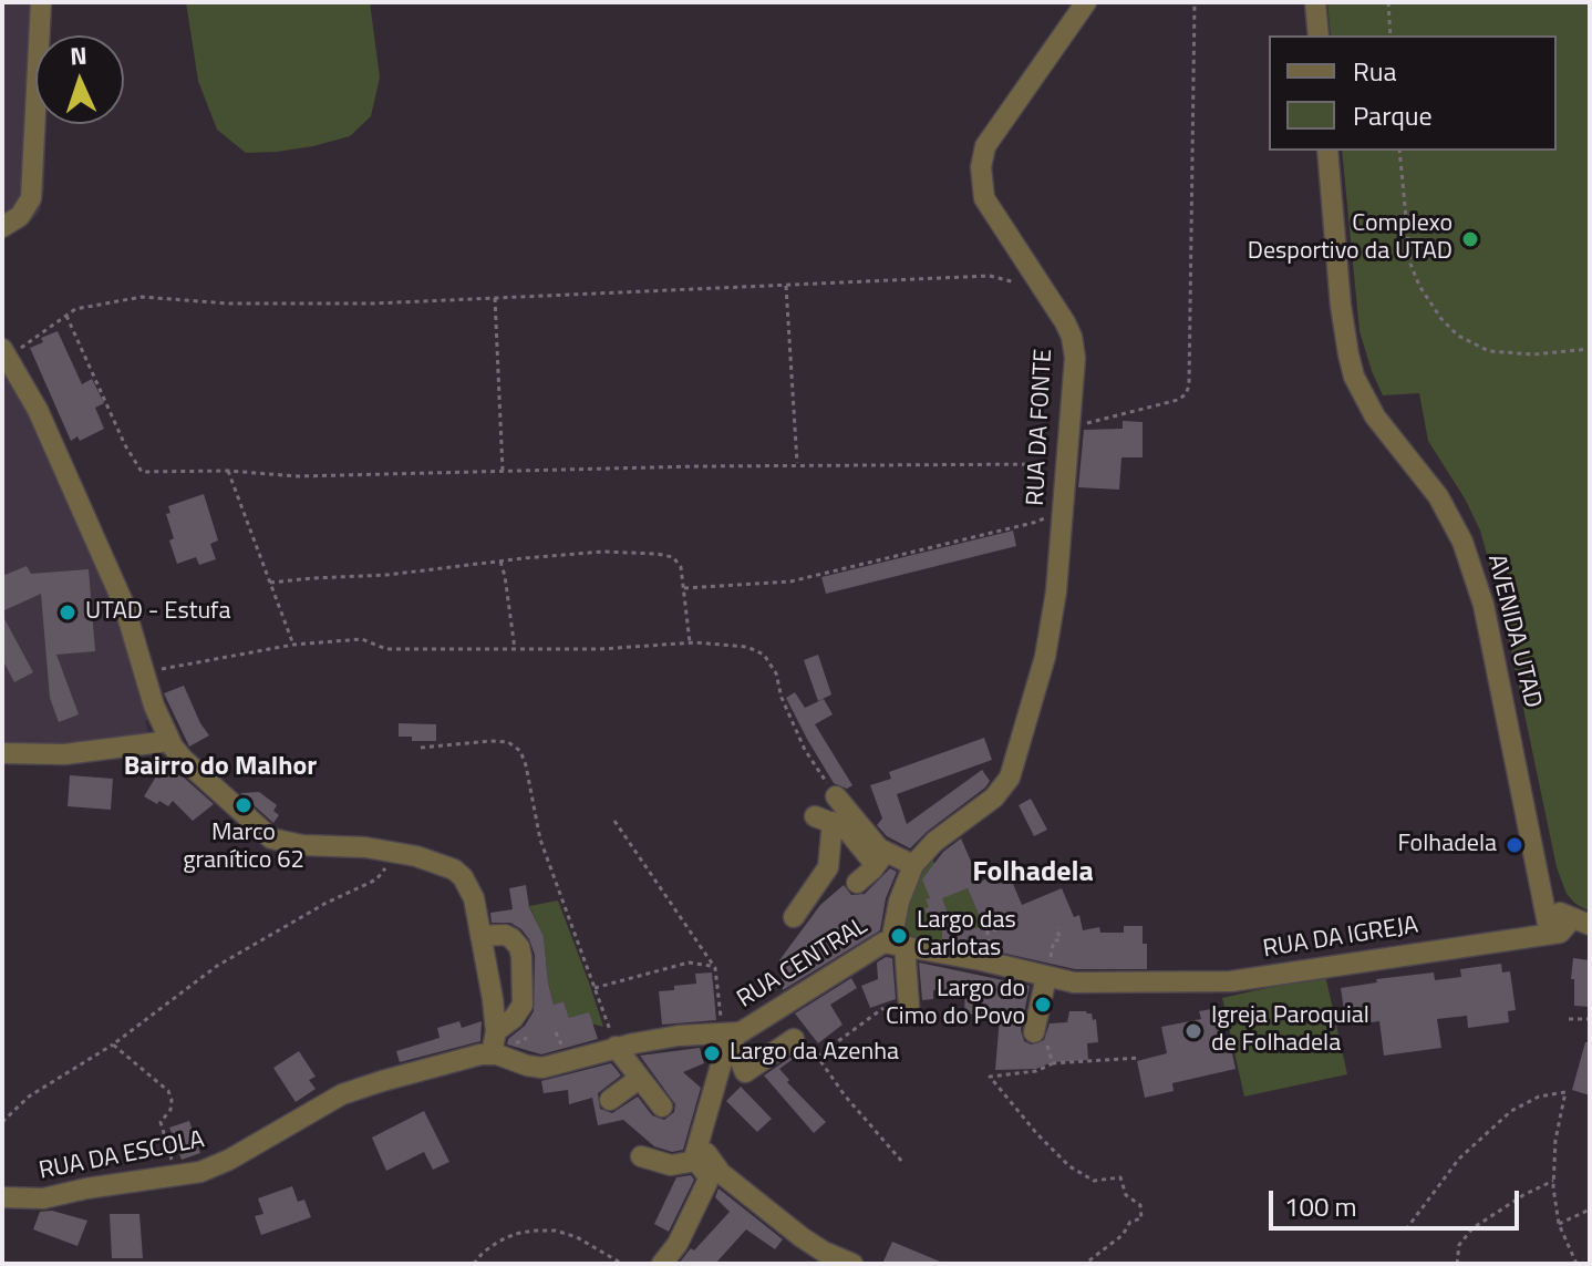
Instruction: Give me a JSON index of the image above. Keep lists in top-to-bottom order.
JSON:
{
  "streets": {
    "street": [
      "RUA DA FONTE",
      "AVENIDA UTAD",
      "RUA DA IGREJA",
      "RUA CENTRAL",
      "RUA DA ESCOLA"
    ]
  },
  "crossings": [
    ["AVENIDA UTAD", "RUA DA IGREJA"]
  ],
  "districts": ["Bairro do Malhor", "Folhadela"],
  "places": [
    "Complexo Desportivo da UTAD",
    "UTAD - Estufa",
    "Marco granítico 62",
    "Folhadela",
    "Largo das Carlotas",
    "Largo do Cimo do Povo",
    "Igreja Paroquial de Folhadela",
    "Largo da Azenha"
  ],
  "legend": ["Rua", "Parque"],
  "scale_bar": "100 m",
  "north": "top"
}
